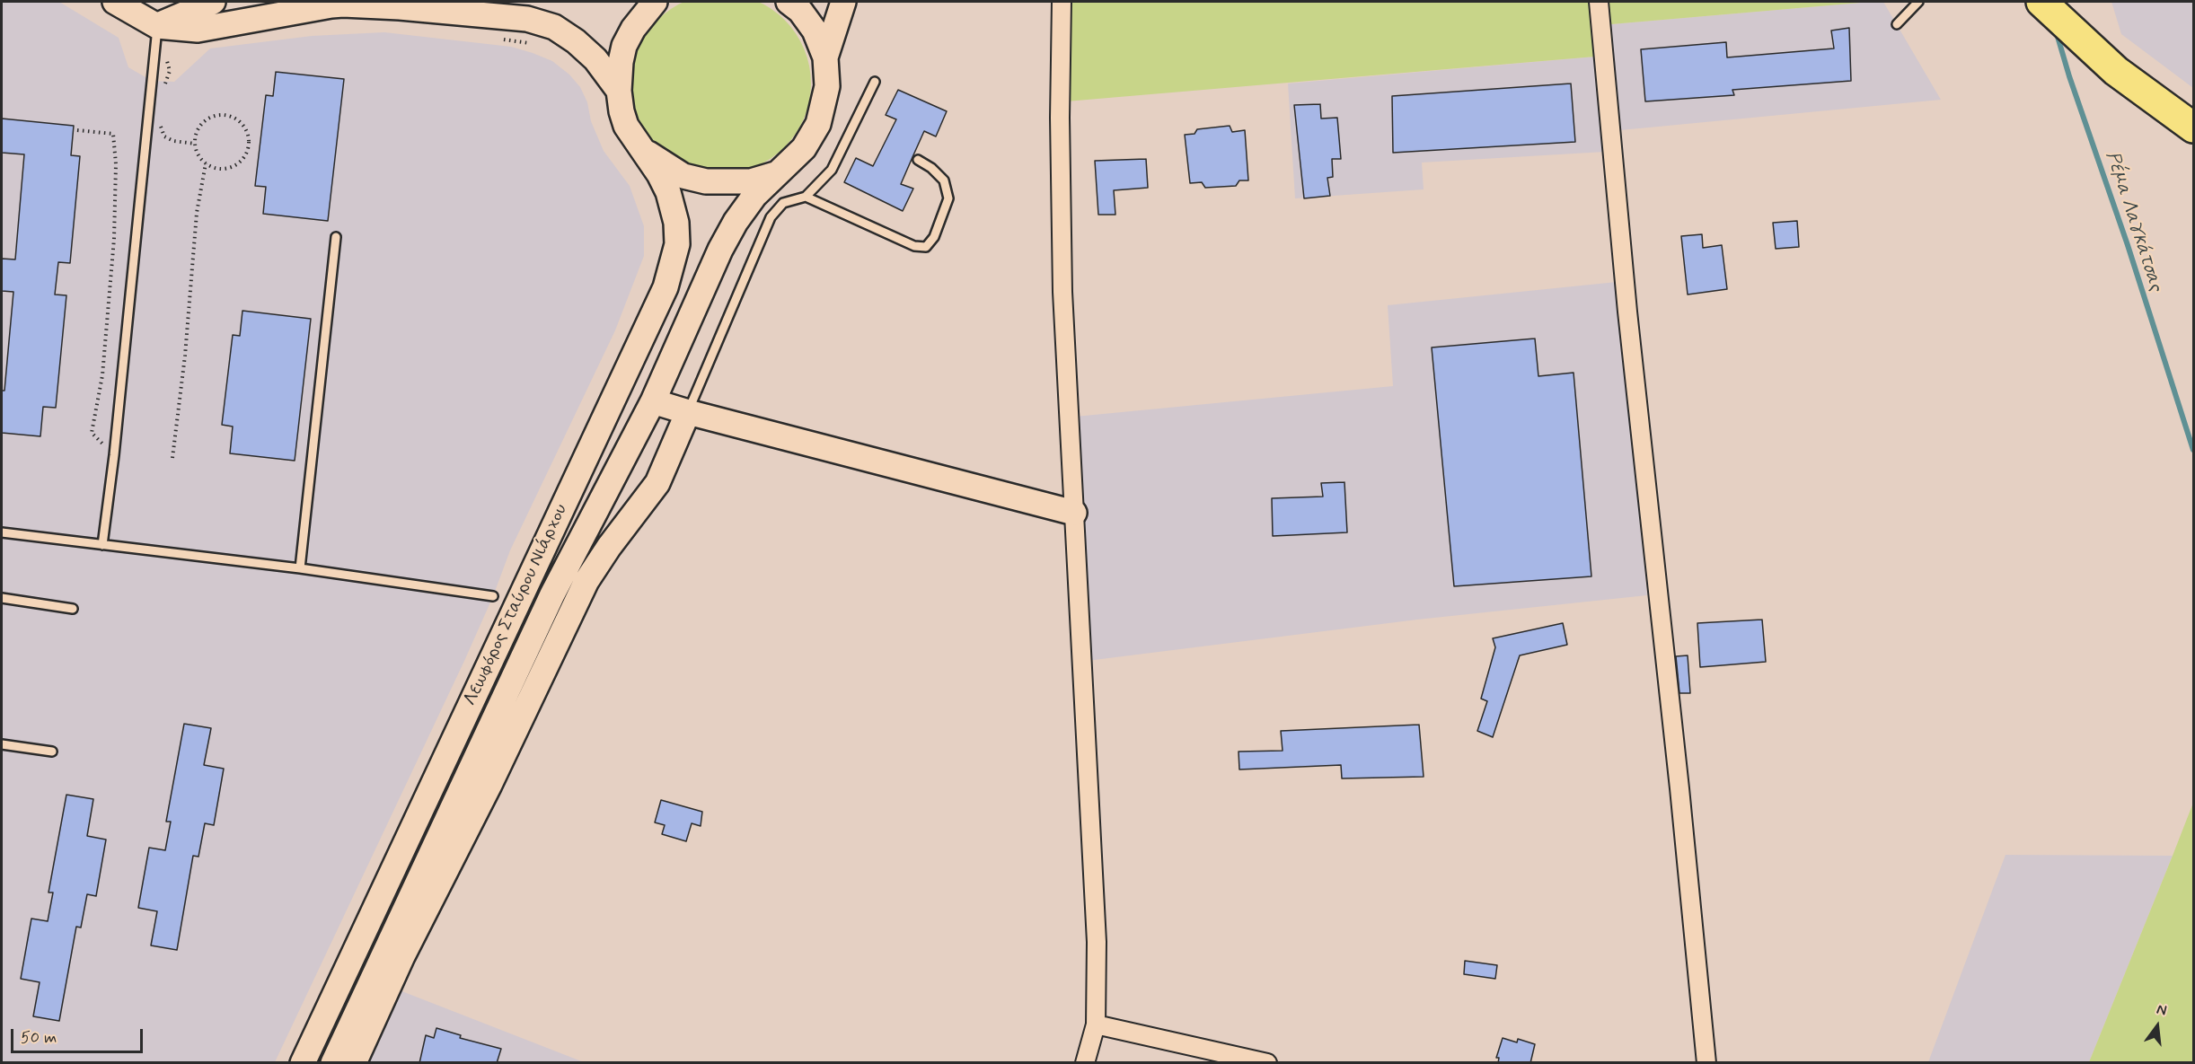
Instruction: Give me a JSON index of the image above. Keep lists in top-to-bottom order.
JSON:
{
  "streets": {
    "main road": ["Λεωφόρος Σταύρου Νιάρχου"]
  },
  "water": ["Ρέμα Λαγκάτσας"],
  "scale_bar": "50 m",
  "north": "top"
}
